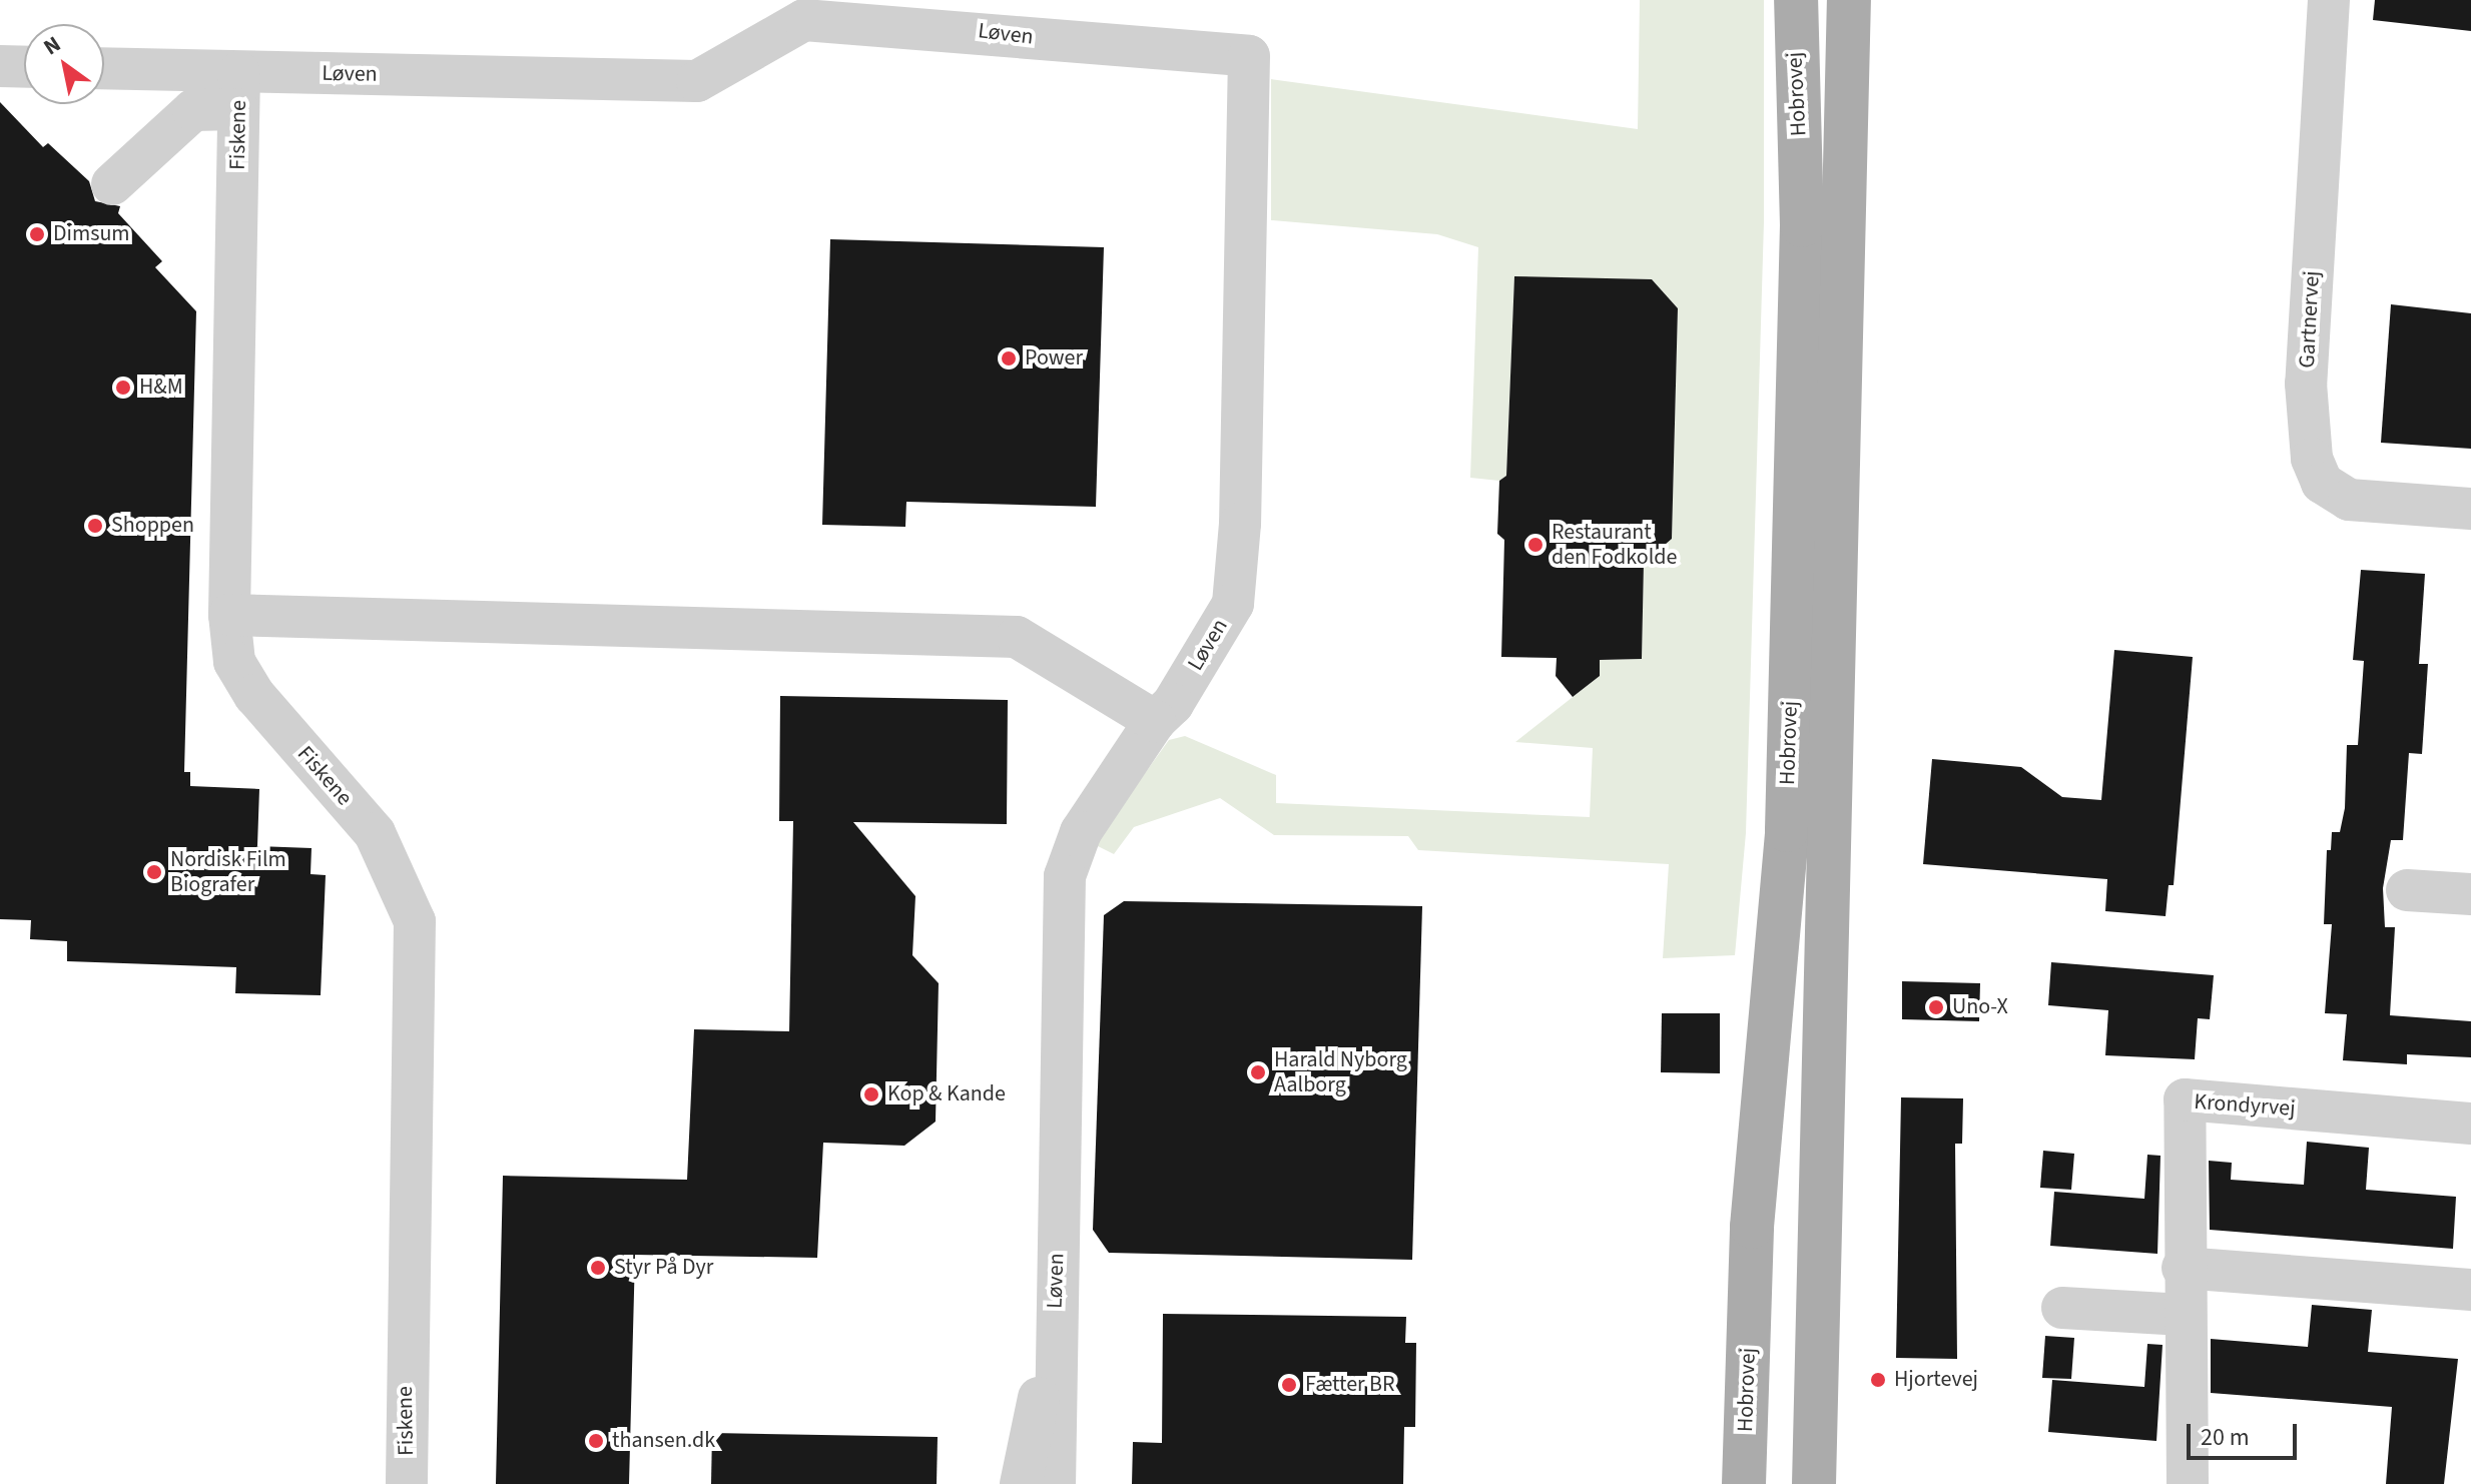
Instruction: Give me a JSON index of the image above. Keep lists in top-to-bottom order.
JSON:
{
  "streets": {
    "main road": ["Hobrovej"],
    "street": [
      "Løven",
      "Fiskene",
      "Gartnervej",
      "Krondyrvej"
    ]
  },
  "crossings": [
    ["Løven", "Fiskene"]
  ],
  "places": [
    "Dimsum",
    "Power",
    "H&M",
    "Shoppen",
    "Restaurant den Fodkolde",
    "Nordisk Film Biografer",
    "Uno-X",
    "Harald Nyborg Aalborg",
    "Kop & Kande",
    "Styr På Dyr",
    "Hjortevej",
    "Fætter BR",
    "thansen.dk"
  ],
  "scale_bar": "20 m",
  "north": "top left"
}
